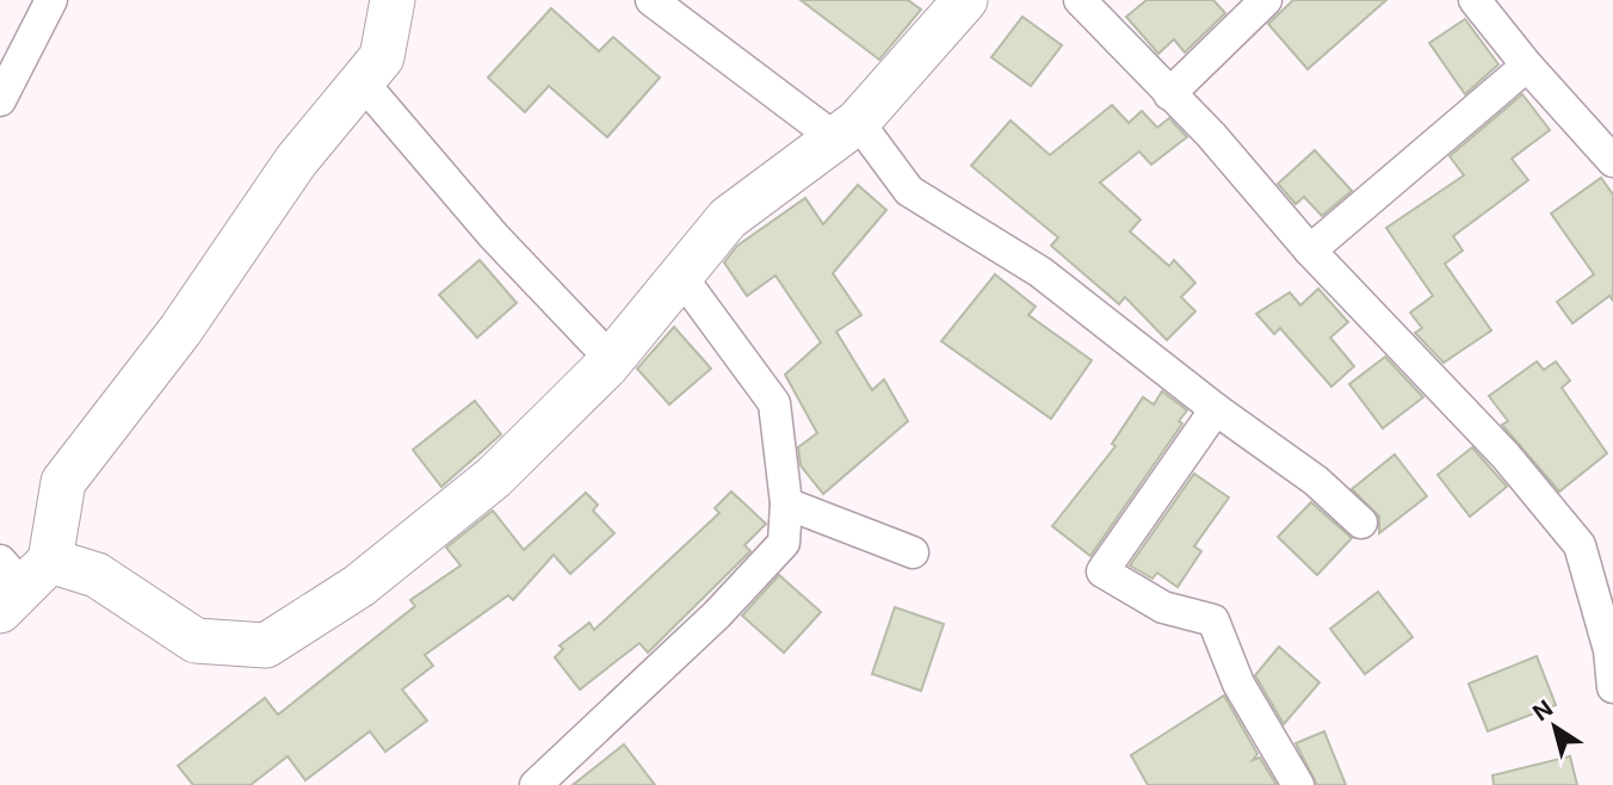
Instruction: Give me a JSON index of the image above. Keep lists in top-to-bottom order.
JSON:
{
  "north": "top left"
}
